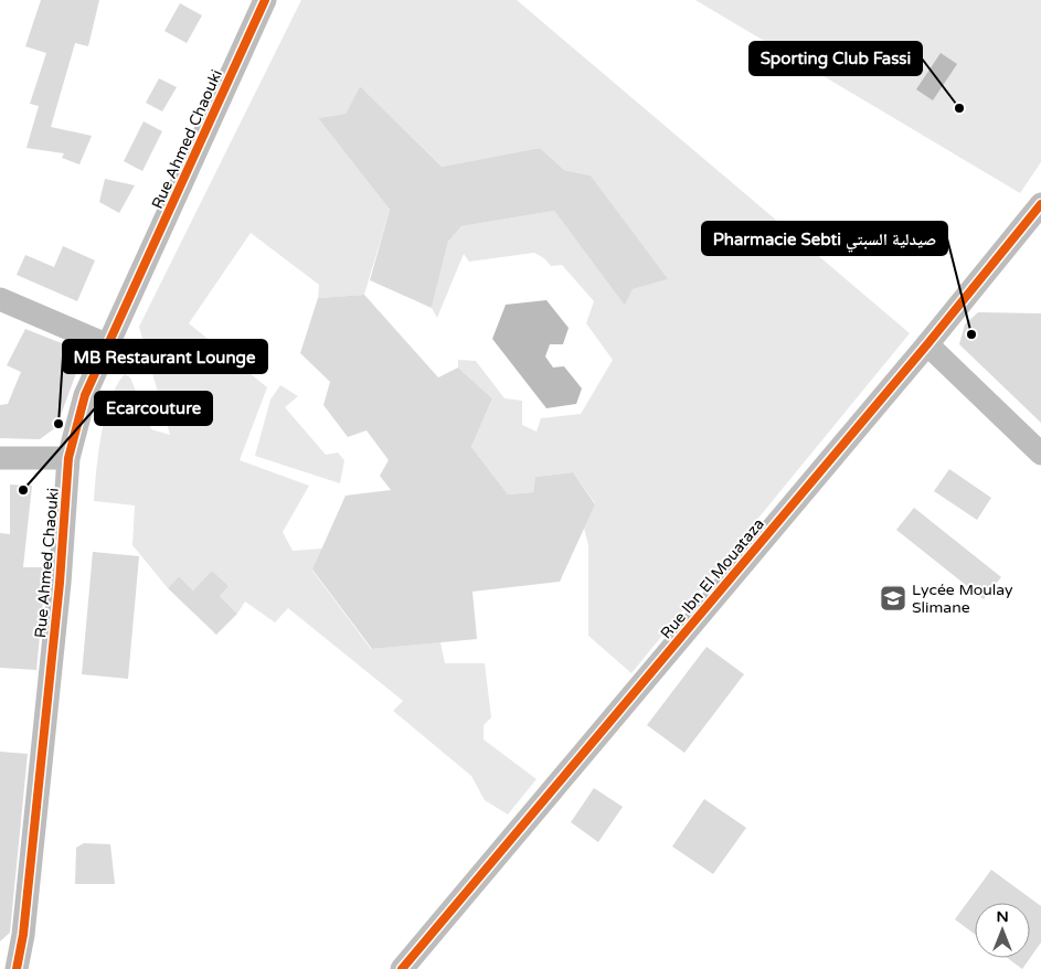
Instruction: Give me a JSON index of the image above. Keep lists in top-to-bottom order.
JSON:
{
  "streets": {
    "street": ["Rue Ahmed Chaouki", "Rue Ibn El Mouataza"]
  },
  "places": {
    "other": [
      "Sporting Club Fassi",
      "Pharmacie Sebti صيدلية السبتي",
      "MB Restaurant Lounge",
      "Ecarcouture"
    ],
    "school or university": ["Lycée Moulay Slimane"]
  },
  "north": "top"
}
